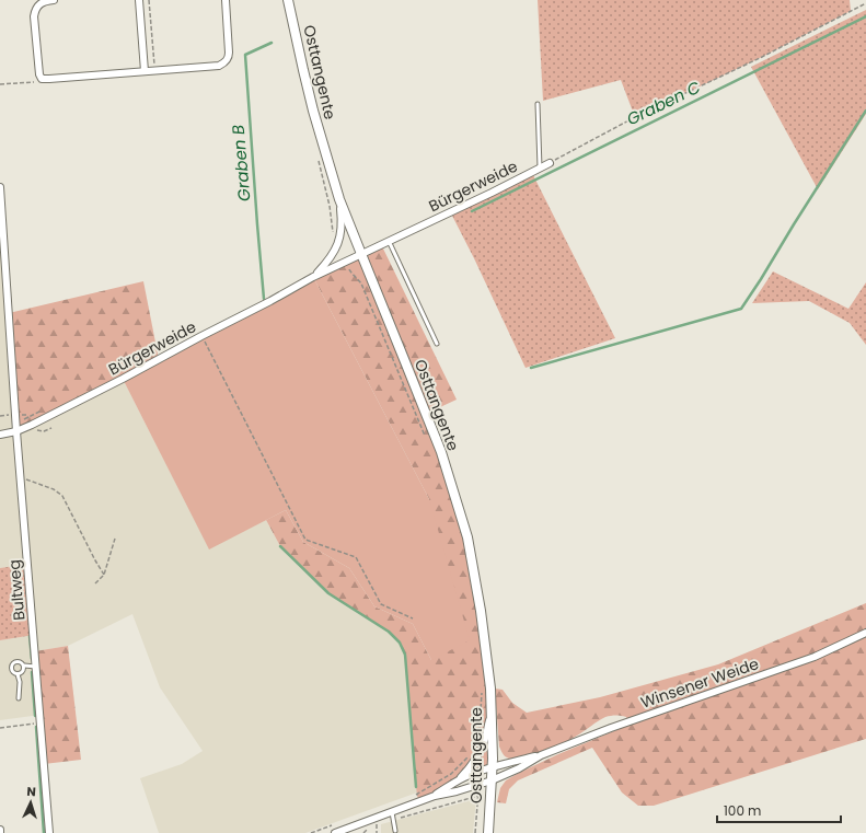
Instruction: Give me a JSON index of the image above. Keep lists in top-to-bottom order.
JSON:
{
  "streets": {
    "main road": ["Osttangente"],
    "street": ["Bürgerweide", "Bultweg", "Winsener Weide"]
  },
  "crossings": [
    ["Osttangente", "Bürgerweide"],
    ["Osttangente", "Winsener Weide"],
    ["Bürgerweide", "Bultweg"]
  ],
  "water": ["Graben C", "Graben B"],
  "scale_bar": "100 m",
  "north": "top"
}
